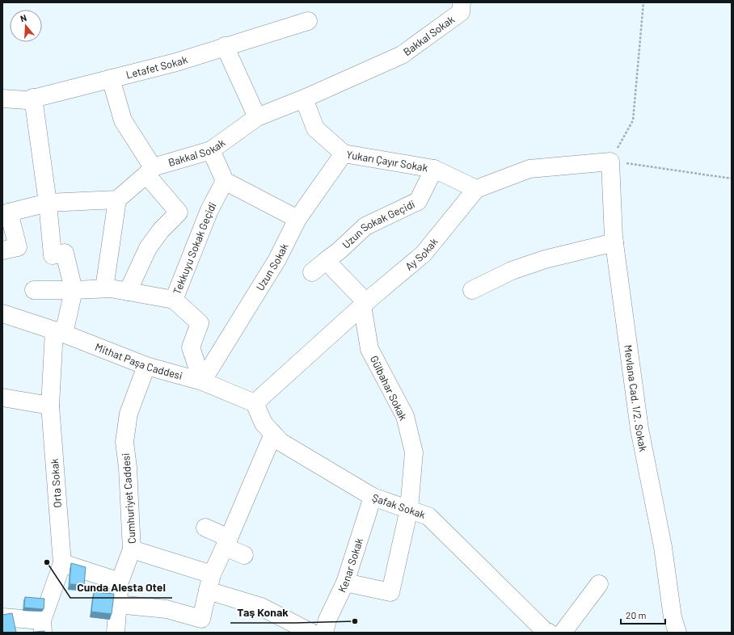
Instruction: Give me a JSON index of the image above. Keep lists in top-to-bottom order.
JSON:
{
  "streets": {
    "street": [
      "Bakkal Sokak",
      "Letafet Sokak",
      "Yukarı Çayır Sokak",
      "Uzun Sokak Geçidi",
      "Tekkuyu Sokak Geçidi",
      "Ay Sokak",
      "Uzun Sokak",
      "Mithat Paşa Caddesi",
      "Gülbahar Sokak",
      "Mevlana Cad. 1/2. Sokak",
      "Orta Sokak",
      "Cumhuriyet Caddesi",
      "Şafak Sokak",
      "Kenar Sokak"
    ]
  },
  "crossings": [
    ["Bakkal Sokak", "Yukarı Çayır Sokak"],
    ["Yukarı Çayır Sokak", "Uzun Sokak Geçidi"],
    ["Yukarı Çayır Sokak", "Ay Sokak"],
    ["Yukarı Çayır Sokak", "Uzun Sokak"],
    ["Tekkuyu Sokak Geçidi", "Uzun Sokak"],
    ["Tekkuyu Sokak Geçidi", "Mithat Paşa Caddesi"],
    ["Ay Sokak", "Mithat Paşa Caddesi"],
    ["Ay Sokak", "Gülbahar Sokak"],
    ["Uzun Sokak", "Mithat Paşa Caddesi"],
    ["Mithat Paşa Caddesi", "Orta Sokak"],
    ["Mithat Paşa Caddesi", "Cumhuriyet Caddesi"],
    ["Gülbahar Sokak", "Şafak Sokak"],
    ["Gülbahar Sokak", "Kenar Sokak"],
    ["Şafak Sokak", "Kenar Sokak"]
  ],
  "places": ["Cunda Alesta Otel", "Taş Konak"],
  "scale_bar": "20 m",
  "north": "top"
}
